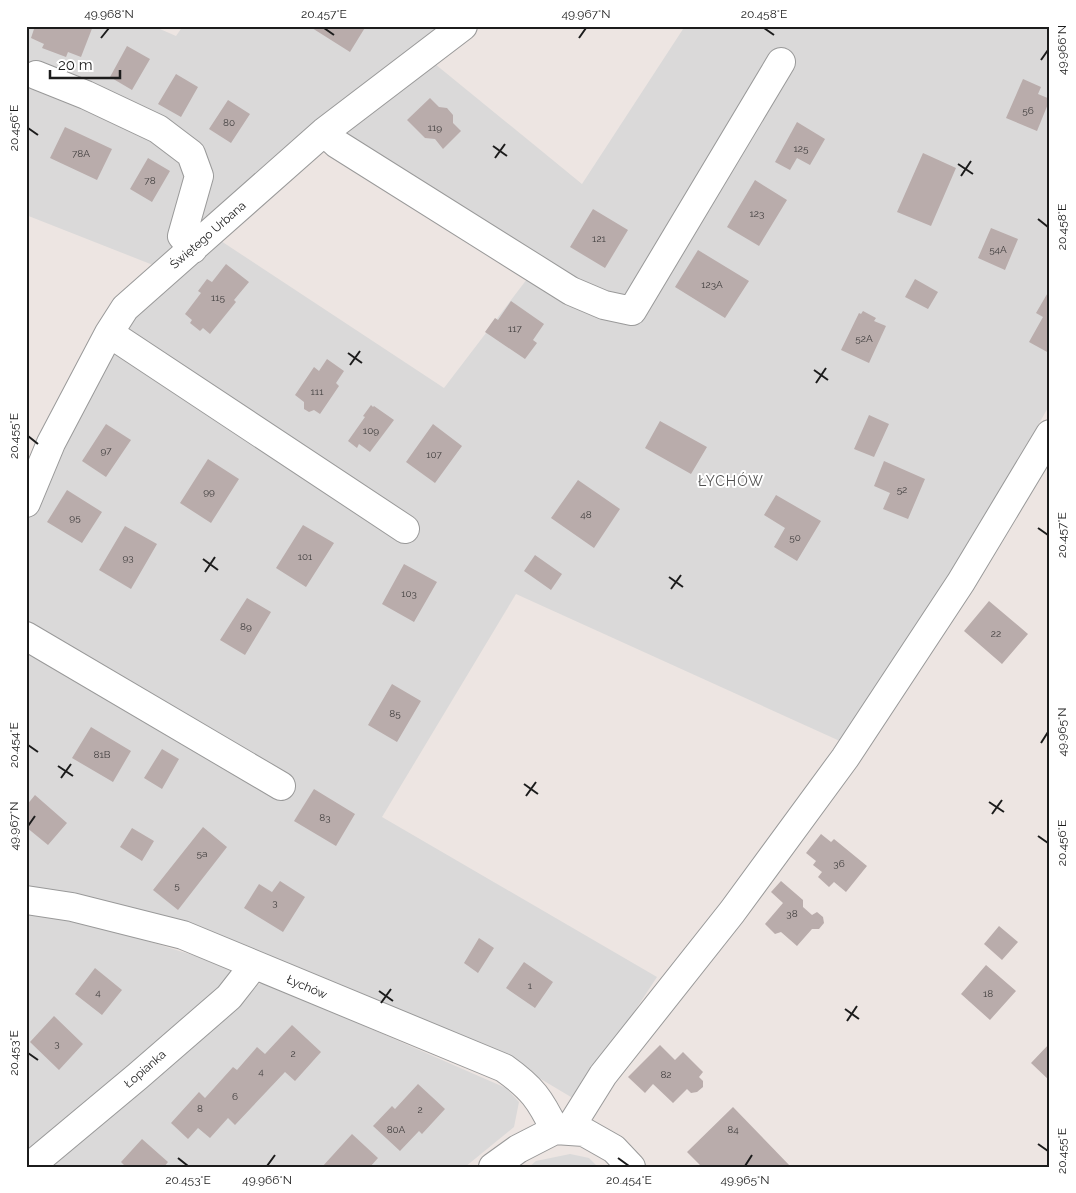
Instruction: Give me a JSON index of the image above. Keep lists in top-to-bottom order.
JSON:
{
  "streets": {
    "street": ["Świętego Urbana", "Łychów", "Łopianka"]
  },
  "crossings": [
    ["Łychów", "Łopianka"]
  ],
  "districts": ["ŁYCHÓW"],
  "house_numbers": [
    "56",
    "80",
    "119",
    "125",
    "78A",
    "78",
    "123",
    "121",
    "54A",
    "123A",
    "115",
    "117",
    "52A",
    "111",
    "109",
    "97",
    "107",
    "52",
    "99",
    "48",
    "95",
    "50",
    "101",
    "93",
    "103",
    "89",
    "22",
    "85",
    "81B",
    "83",
    "5a",
    "36",
    "5",
    "3",
    "38",
    "1",
    "4",
    "18",
    "3",
    "2",
    "4",
    "82",
    "6",
    "8",
    "2",
    "80A",
    "84"
  ],
  "scale_bar": "20 m",
  "coordinates": [
    "49.968°N",
    "20.457°E",
    "49.967°N",
    "20.458°E",
    "49.966°N",
    "20.456°E",
    "20.455°E",
    "49.965°N",
    "20.454°E",
    "20.453°E"
  ]
}
